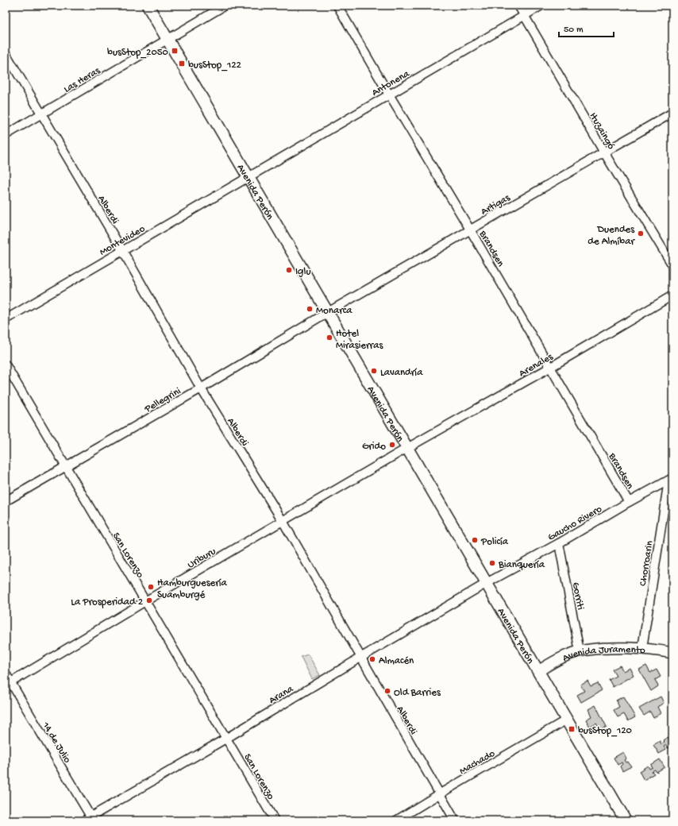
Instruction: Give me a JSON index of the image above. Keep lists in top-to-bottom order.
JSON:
{
  "streets": {
    "main road": ["Avenida Perón"],
    "street": [
      "Las Heras",
      "Antonena",
      "Ituzaingó",
      "Artigas",
      "Alberdi",
      "Montevideo",
      "Brandsen",
      "Arenales",
      "Pellegrini",
      "Gaucho Rivero",
      "San Lorenzo",
      "Uriburu",
      "Chorroarin",
      "Gorriti",
      "Avenida Juramento",
      "Arana",
      "14 de Julio",
      "Machado"
    ]
  },
  "crossings": [
    ["Las Heras", "Avenida Perón"],
    ["Las Heras", "Alberdi"],
    ["Antonena", "Ituzaingó"],
    ["Antonena", "Avenida Perón"],
    ["Antonena", "Montevideo"],
    ["Antonena", "Brandsen"],
    ["Ituzaingó", "Artigas"],
    ["Avenida Perón", "Artigas"],
    ["Avenida Perón", "Montevideo"],
    ["Avenida Perón", "Arenales"],
    ["Avenida Perón", "Pellegrini"],
    ["Avenida Perón", "Gaucho Rivero"],
    ["Avenida Perón", "Uriburu"],
    ["Avenida Perón", "Avenida Juramento"],
    ["Avenida Perón", "Arana"],
    ["Avenida Perón", "Machado"],
    ["Artigas", "Brandsen"],
    ["Artigas", "Pellegrini"],
    ["Alberdi", "Montevideo"],
    ["Alberdi", "Pellegrini"],
    ["Alberdi", "Uriburu"],
    ["Alberdi", "Arana"],
    ["Alberdi", "Machado"],
    ["Brandsen", "Arenales"],
    ["Brandsen", "Gaucho Rivero"],
    ["Arenales", "Uriburu"],
    ["Pellegrini", "San Lorenzo"],
    ["Gaucho Rivero", "Chorroarin"],
    ["Gaucho Rivero", "Gorriti"],
    ["Gaucho Rivero", "Arana"],
    ["San Lorenzo", "Uriburu"],
    ["San Lorenzo", "Arana"],
    ["Uriburu", "14 de Julio"],
    ["Chorroarin", "Avenida Juramento"],
    ["Gorriti", "Avenida Juramento"],
    ["Arana", "14 de Julio"]
  ],
  "places": {
    "transit": ["busStop_2050", "busStop_122", "busStop_120"],
    "other": [
      "Duendes de Almíbar",
      "Iglu",
      "Monarca",
      "Hotel Mirasierras",
      "Lavandría",
      "Grido",
      "Policía",
      "Bianquería",
      "Hamburguesería Suamburgé",
      "La Prosperidad 2",
      "Almacén",
      "Old Barries"
    ]
  },
  "scale_bar": "50 m"
}
